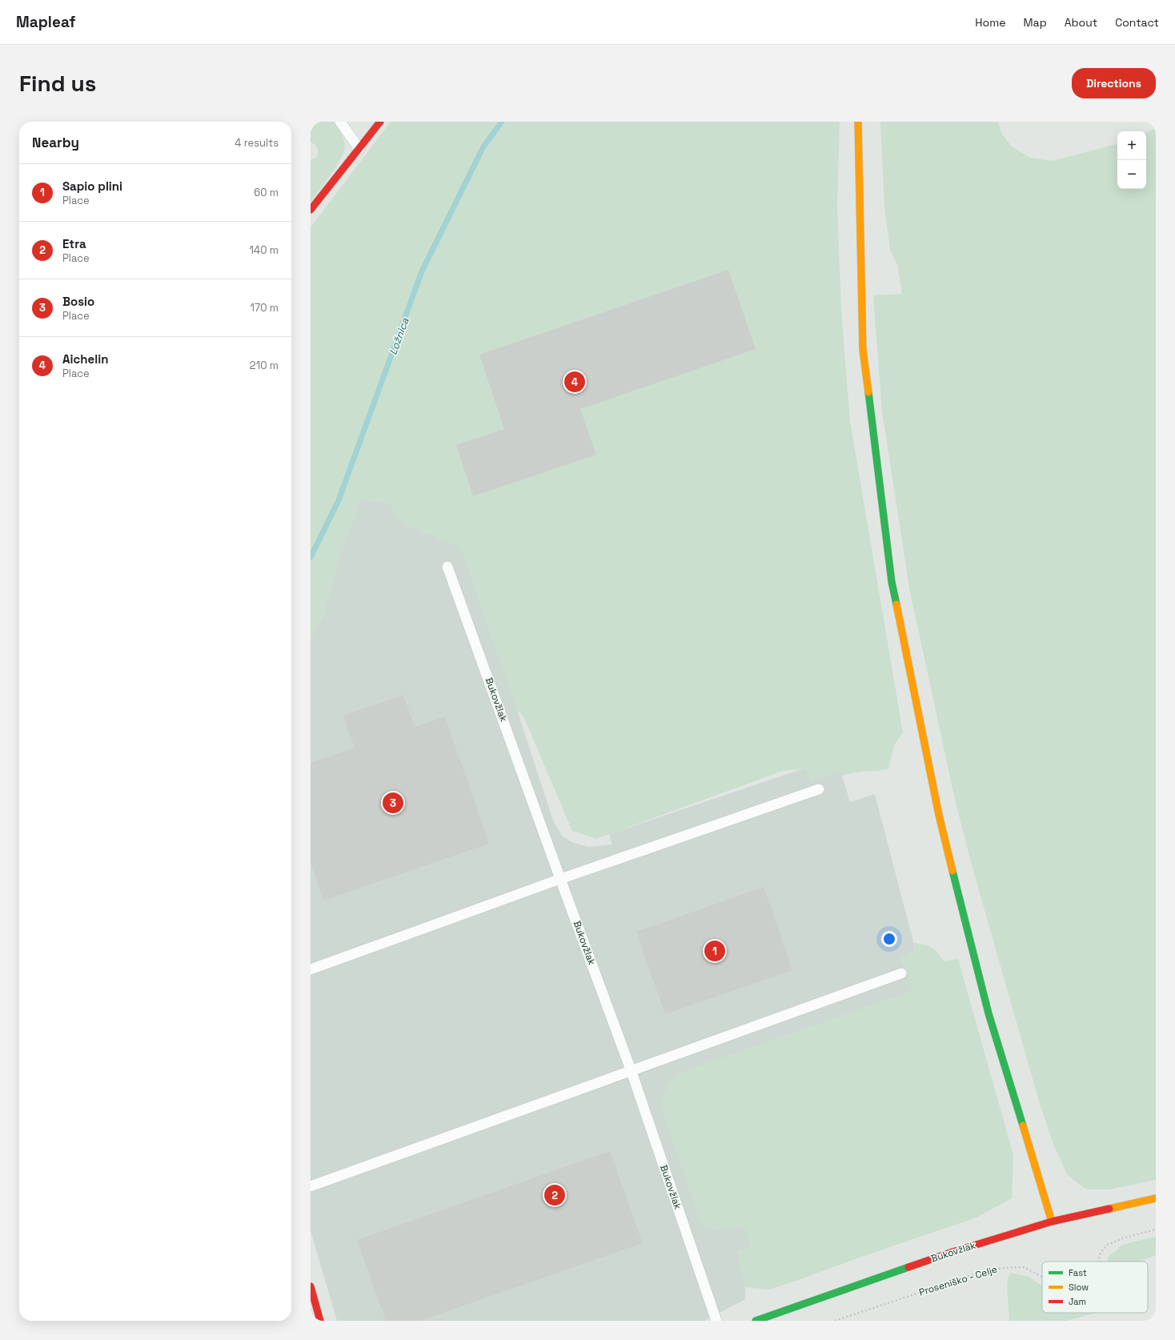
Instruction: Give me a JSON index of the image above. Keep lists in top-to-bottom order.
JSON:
{
  "streets": {
    "main road": ["Bukovžlak"],
    "path": ["Proseniško - Celje"]
  },
  "water": ["Ložnica"],
  "legend": ["Fast", "Slow", "Jam"],
  "page": {
    "header": "Mapleaf",
    "nav": [
      "Home",
      "Map",
      "About",
      "Contact"
    ],
    "buttons": "Directions",
    "title": "Find us",
    "heading": ["Nearby", "4 results"],
    "map_buttons": ["+", "−"],
    "list": [
      {
        "mark": "1",
        "name": "Sapio plini",
        "note": "Place",
        "value": "60 m"
      },
      {
        "mark": "2",
        "name": "Etra",
        "note": "Place",
        "value": "140 m"
      },
      {
        "mark": "3",
        "name": "Bosio",
        "note": "Place",
        "value": "170 m"
      },
      {
        "mark": "4",
        "name": "Aichelin",
        "note": "Place",
        "value": "210 m"
      }
    ],
    "pins": [
      "4",
      "3",
      "1",
      "2"
    ]
  }
}
